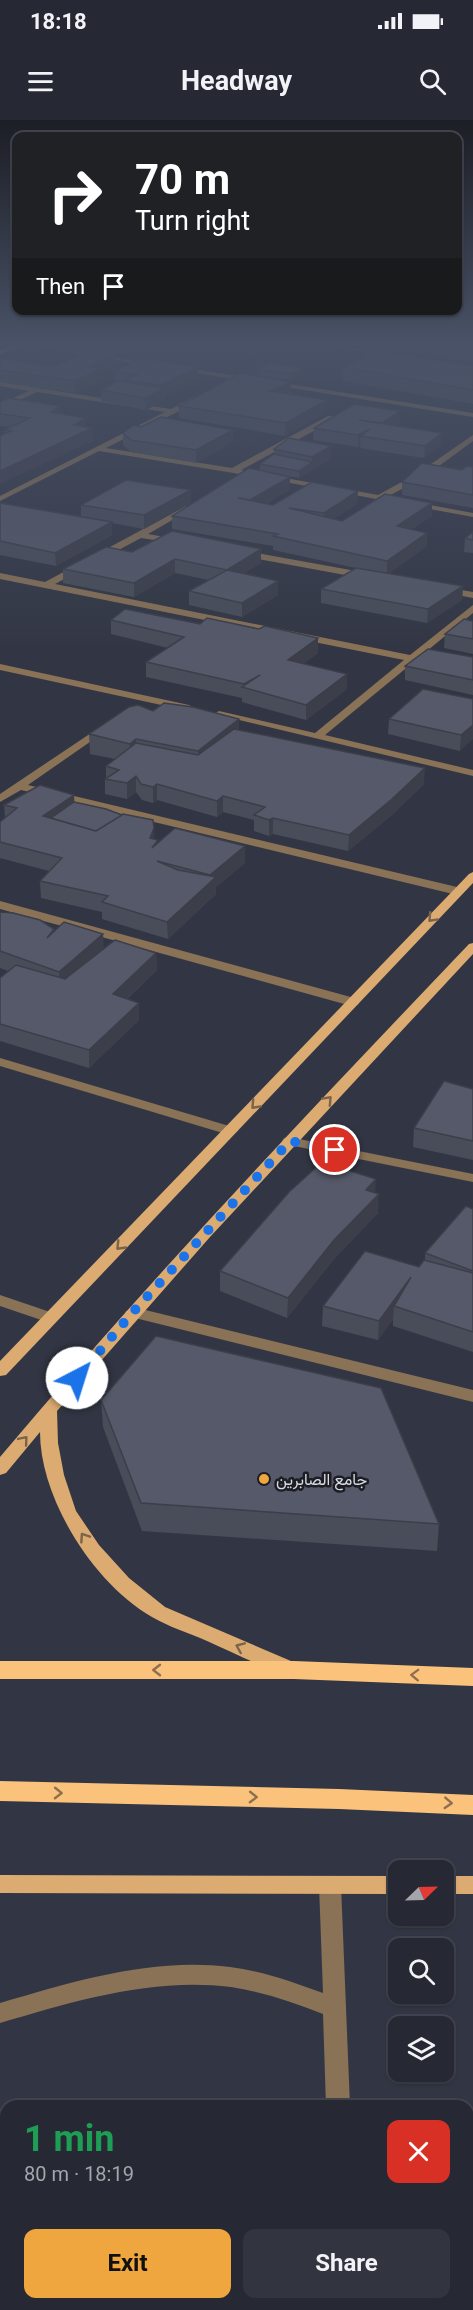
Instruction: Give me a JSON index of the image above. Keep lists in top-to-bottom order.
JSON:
{
  "places": ["جامع الصابرين"],
  "north": "top right",
  "page": {
    "status": "18:18",
    "header": "Headway",
    "turn": ["70 m", "Turn right"],
    "then": "Then",
    "heading": ["1 min", "80 m · 18:19"],
    "buttons": ["Exit", "Share"]
  }
}
